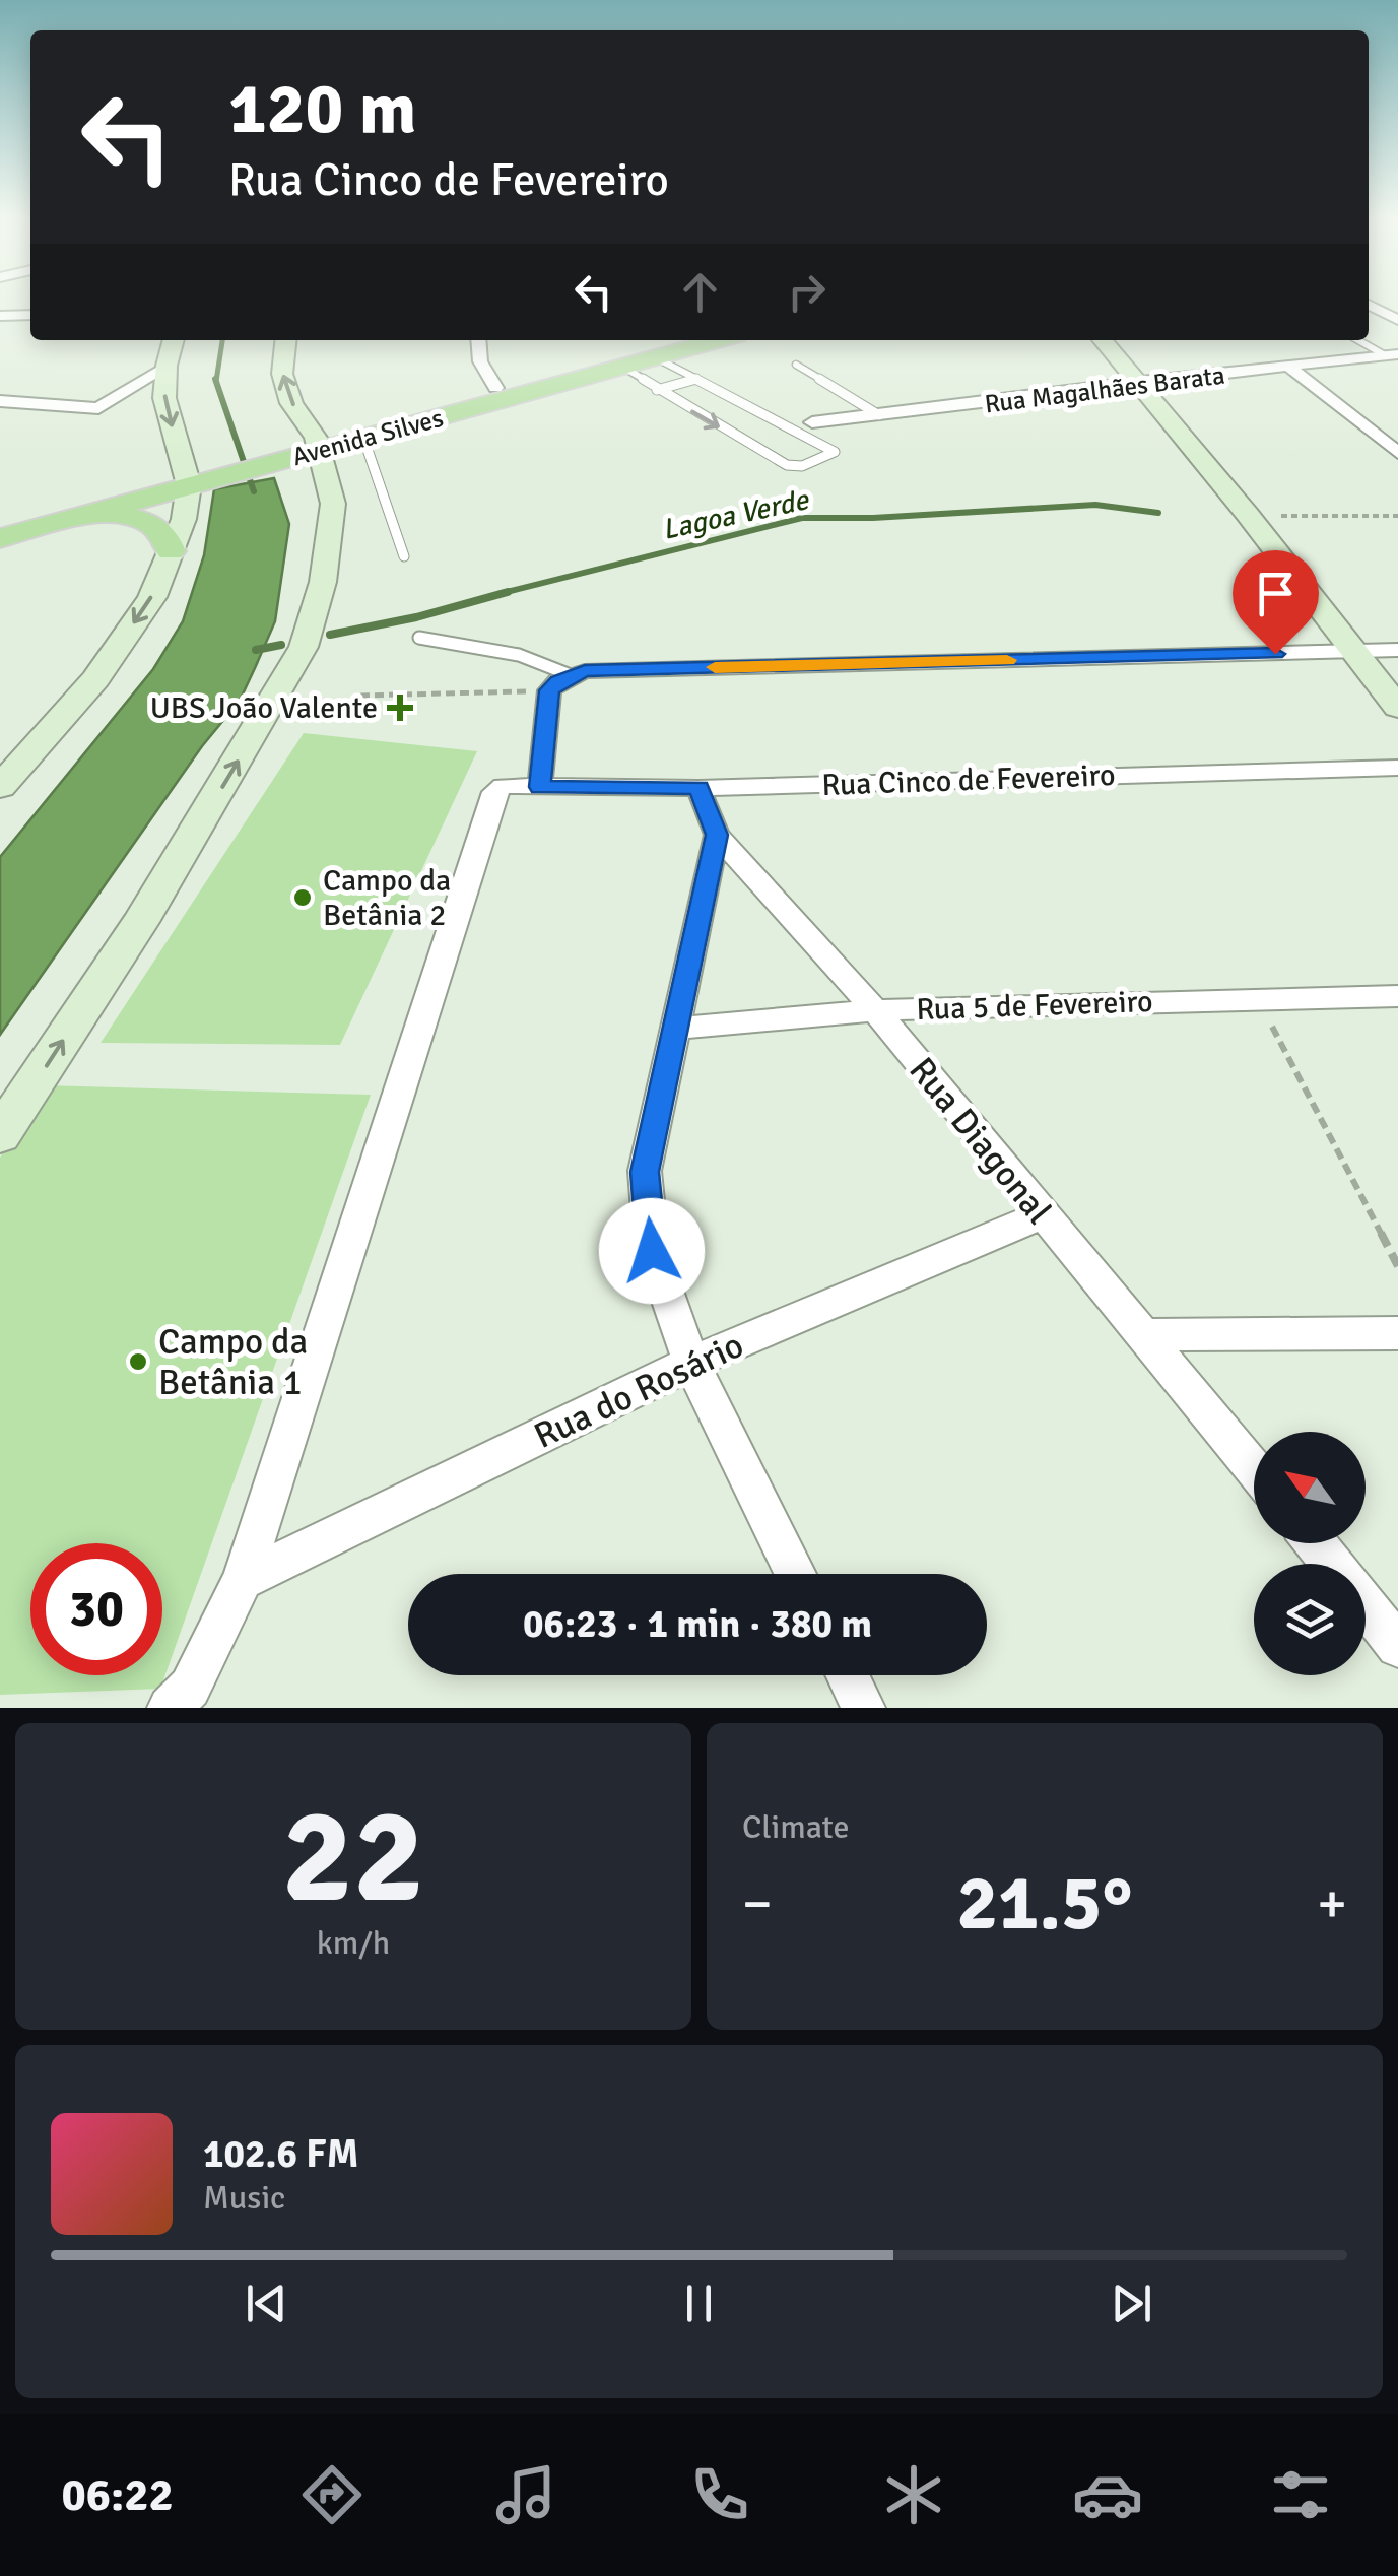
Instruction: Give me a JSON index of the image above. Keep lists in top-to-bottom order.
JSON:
{
  "streets": {
    "main road": ["Avenida Silves"],
    "street": [
      "Rua Magalhães Barata",
      "Rua Cinco de Fevereiro",
      "Rua 5 de Fevereiro",
      "Rua Diagonal",
      "Rua do Rosário"
    ]
  },
  "crossings": [
    ["Rua Cinco de Fevereiro", "Rua Diagonal"],
    ["Rua 5 de Fevereiro", "Rua Diagonal"],
    ["Rua Diagonal", "Rua do Rosário"]
  ],
  "water": ["Lagoa Verde"],
  "places": {
    "health": ["UBS João Valente"],
    "other": ["Campo da Betânia 2", "Campo da Betânia 1"]
  },
  "north": "top left",
  "page": {
    "turn": ["120 m", "Rua Cinco de Fevereiro"],
    "limit": "30",
    "trip": "06:23 · 1 min · 380 m",
    "tile": [
      ["22", "km/h"],
      "Climate"
    ],
    "heat": ["−", "21.5°", "+"],
    "song": ["102.6 FM", "Music"],
    "tabs": "06:22"
  }
}
